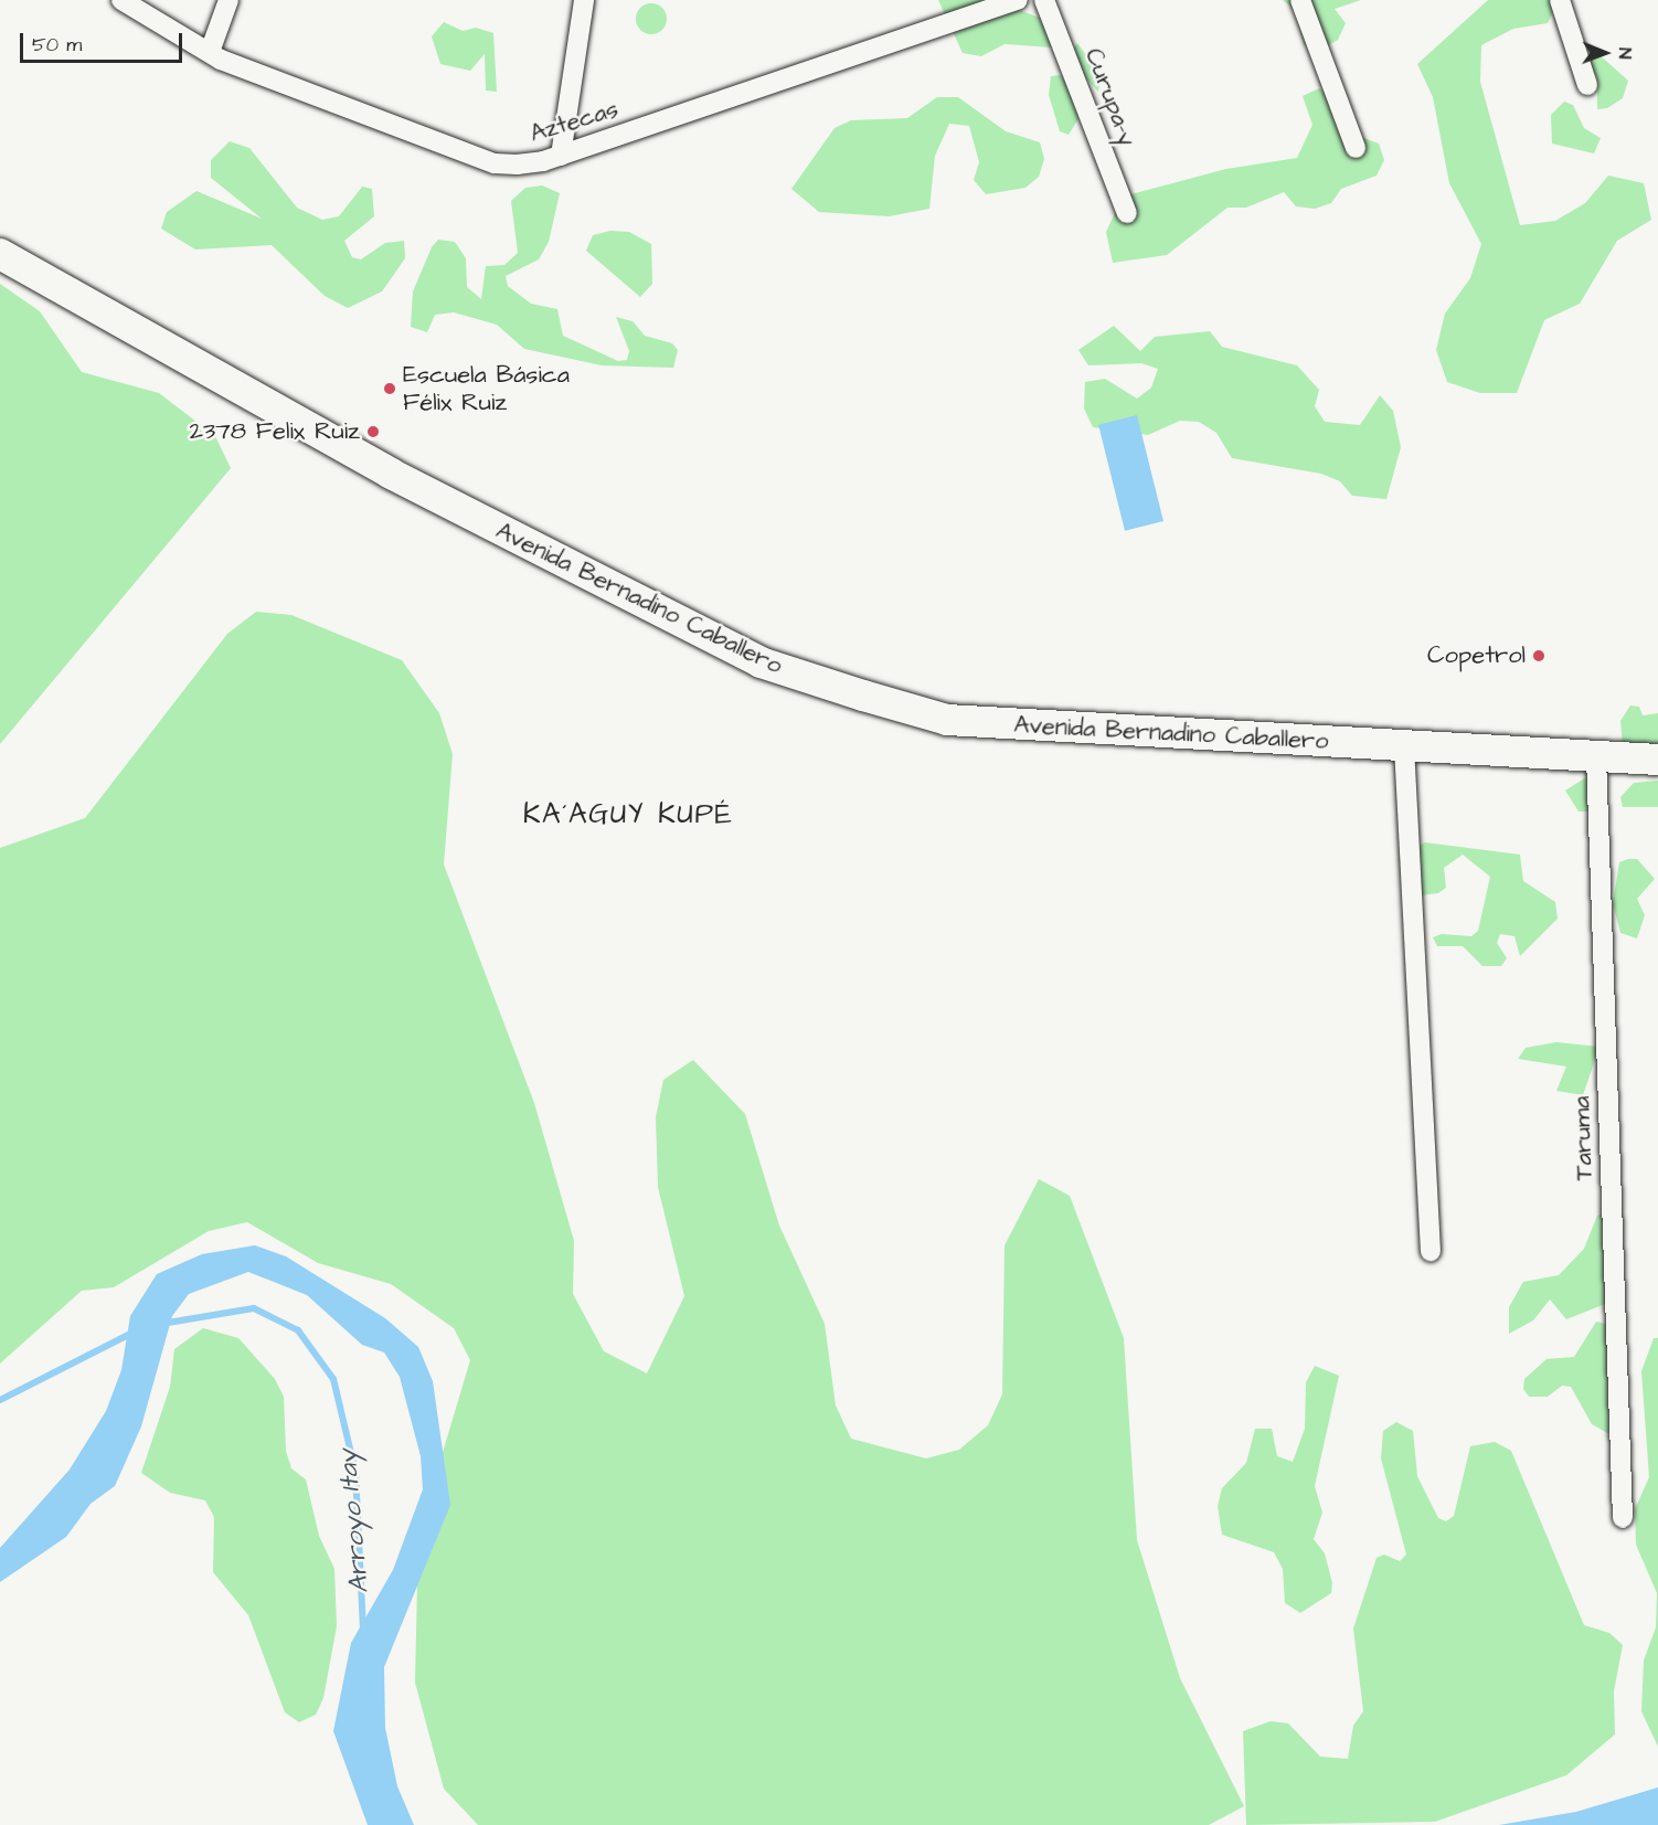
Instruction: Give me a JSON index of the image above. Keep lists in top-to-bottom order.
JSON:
{
  "streets": {
    "main road": ["Avenida Bernadino Caballero"],
    "street": ["Curupa-y", "Aztecas", "Taruma"]
  },
  "crossings": [
    ["Avenida Bernadino Caballero", "Taruma"]
  ],
  "districts": ["KA´AGUY KUPÉ"],
  "water": ["Arroyo Itay"],
  "places": ["Escuela Básica Félix Ruiz", "2378 Felix Ruiz", "Copetrol"],
  "scale_bar": "50 m",
  "north": "right"
}
